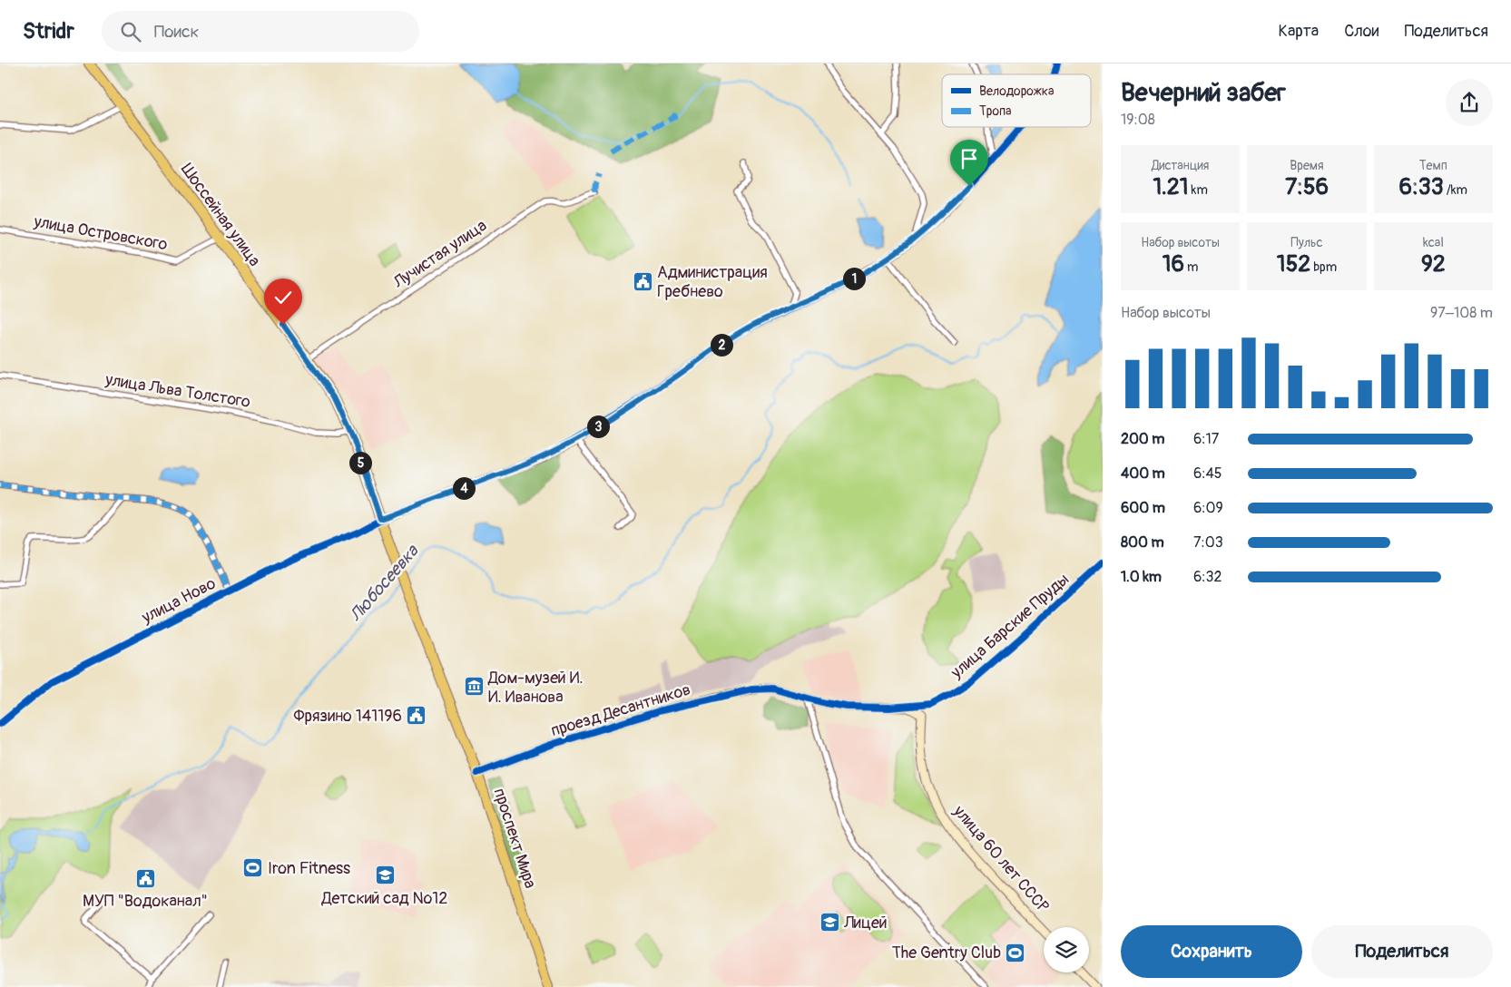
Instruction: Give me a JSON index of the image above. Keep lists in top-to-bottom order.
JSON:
{
  "streets": {
    "main road": ["Шоссейная улица", "проспект Мира"],
    "street": [
      "улица Островского",
      "Лучистая улица",
      "улица Льва Толстого",
      "улица Ново",
      "улица Барские Пруды",
      "проезд Десантников",
      "улица 60 лет СССР"
    ]
  },
  "crossings": [
    ["Шоссейная улица", "улица Островского"],
    ["Шоссейная улица", "Лучистая улица"],
    ["Шоссейная улица", "улица Льва Толстого"],
    ["Шоссейная улица", "улица Ново"],
    ["Шоссейная улица", "проспект Мира"],
    ["проезд Десантников", "проспект Мира"]
  ],
  "water": ["Любосеевка"],
  "places": {
    "public building": ["Администрация Гребнево", "Фрязино 141196", "МУП \"Водоканал\""],
    "museum": ["Дом-музей И. И. Иванова"],
    "sports": ["Iron Fitness", "The Gentry Club"],
    "school or university": ["Детский сад №12", "Лицей"]
  },
  "legend": ["Велодорожка", "Тропа"],
  "page": {
    "header": "Stridr",
    "search": "Поиск",
    "nav": ["Карта", "Слои", "Поделиться"],
    "heading": ["Вечерний забег", "19:08"],
    "stats": [
      ["Дистанция", "1.21 km"],
      ["Время", "7:56"],
      ["Темп", "6:33 /km"],
      ["Набор высоты", "16 m"],
      ["Пульс", "152 bpm"],
      ["kcal", "92"]
    ],
    "pins": [
      "1",
      "2",
      "3",
      "5",
      "4"
    ],
    "chart": ["Набор высоты", "97–108 m"],
    "list": [
      {
        "name": "200 m",
        "note": "6:17"
      },
      {
        "name": "400 m",
        "note": "6:45"
      },
      {
        "name": "600 m",
        "note": "6:09"
      },
      {
        "name": "800 m",
        "note": "7:03"
      },
      {
        "name": "1.0 km",
        "note": "6:32"
      }
    ],
    "buttons": ["Сохранить", "Поделиться"]
  }
}
